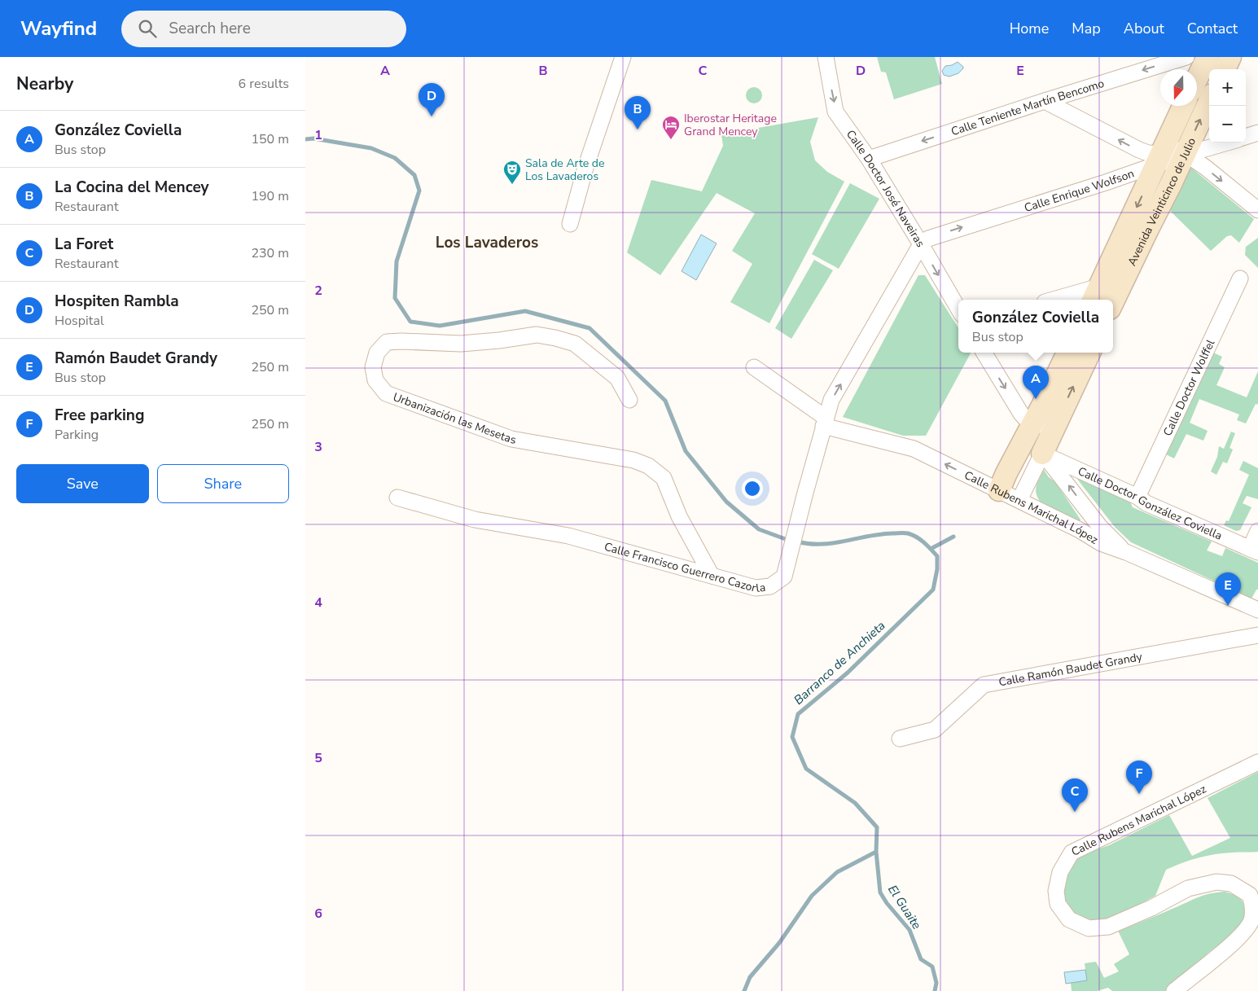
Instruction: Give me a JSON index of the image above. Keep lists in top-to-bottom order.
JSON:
{
  "streets": {
    "street": [
      "Calle Teniente Martín Bencomo",
      "Calle Doctor José Naveiras",
      "Calle Enrique Wolfson",
      "Avenida Veinticinco de Julio",
      "Calle Doctor Wolffel",
      "Urbanización las Mesetas",
      "Calle Doctor González Coviella",
      "Calle Rubens Marichal López",
      "Calle Francisco Guerrero Cazorla",
      "Calle Ramón Baudet Grandy"
    ]
  },
  "crossings": [
    ["Calle Teniente Martín Bencomo", "Calle Doctor José Naveiras"],
    ["Calle Doctor José Naveiras", "Calle Enrique Wolfson"],
    ["Calle Doctor José Naveiras", "Calle Francisco Guerrero Cazorla"],
    ["Calle Enrique Wolfson", "Avenida Veinticinco de Julio"],
    ["Calle Enrique Wolfson", "Calle Francisco Guerrero Cazorla"],
    ["Calle Doctor Wolffel", "Calle Doctor González Coviella"],
    ["Urbanización las Mesetas", "Calle Francisco Guerrero Cazorla"],
    ["Calle Rubens Marichal López", "Calle Francisco Guerrero Cazorla"]
  ],
  "one_way": ["Calle Teniente Martín Bencomo", "Calle Doctor José Naveiras", "Calle Enrique Wolfson"],
  "districts": ["Los Lavaderos"],
  "water": ["Barranco de Anchieta", "El Guaite"],
  "places": {
    "hotel": ["Iberostar Heritage Grand Mencey"],
    "theatre": ["Sala de Arte de Los Lavaderos"]
  },
  "north": "bottom",
  "page": {
    "header": "Wayfind",
    "search": "Search here",
    "nav": [
      "Home",
      "Map",
      "About",
      "Contact"
    ],
    "heading": ["Nearby", "6 results"],
    "map_buttons": ["+", "−"],
    "pins": [
      "D",
      "B",
      "A",
      "E",
      "F",
      "C"
    ],
    "list": [
      {
        "mark": "A",
        "name": "González Coviella",
        "note": "Bus stop",
        "value": "150 m"
      },
      {
        "mark": "B",
        "name": "La Cocina del Mencey",
        "note": "Restaurant",
        "value": "190 m"
      },
      {
        "mark": "C",
        "name": "La Foret",
        "note": "Restaurant",
        "value": "230 m"
      },
      {
        "mark": "D",
        "name": "Hospiten Rambla",
        "note": "Hospital",
        "value": "250 m"
      },
      {
        "mark": "E",
        "name": "Ramón Baudet Grandy",
        "note": "Bus stop",
        "value": "250 m"
      },
      {
        "mark": "F",
        "name": "Free parking",
        "note": "Parking",
        "value": "250 m"
      }
    ],
    "popup": ["González Coviella", "Bus stop"],
    "buttons": ["Save", "Share"]
  },
  "grid": {
    "columns": [
      "A",
      "B",
      "C",
      "D",
      "E"
    ],
    "rows": [
      "1",
      "2",
      "3",
      "4",
      "5",
      "6"
    ]
  }
}
